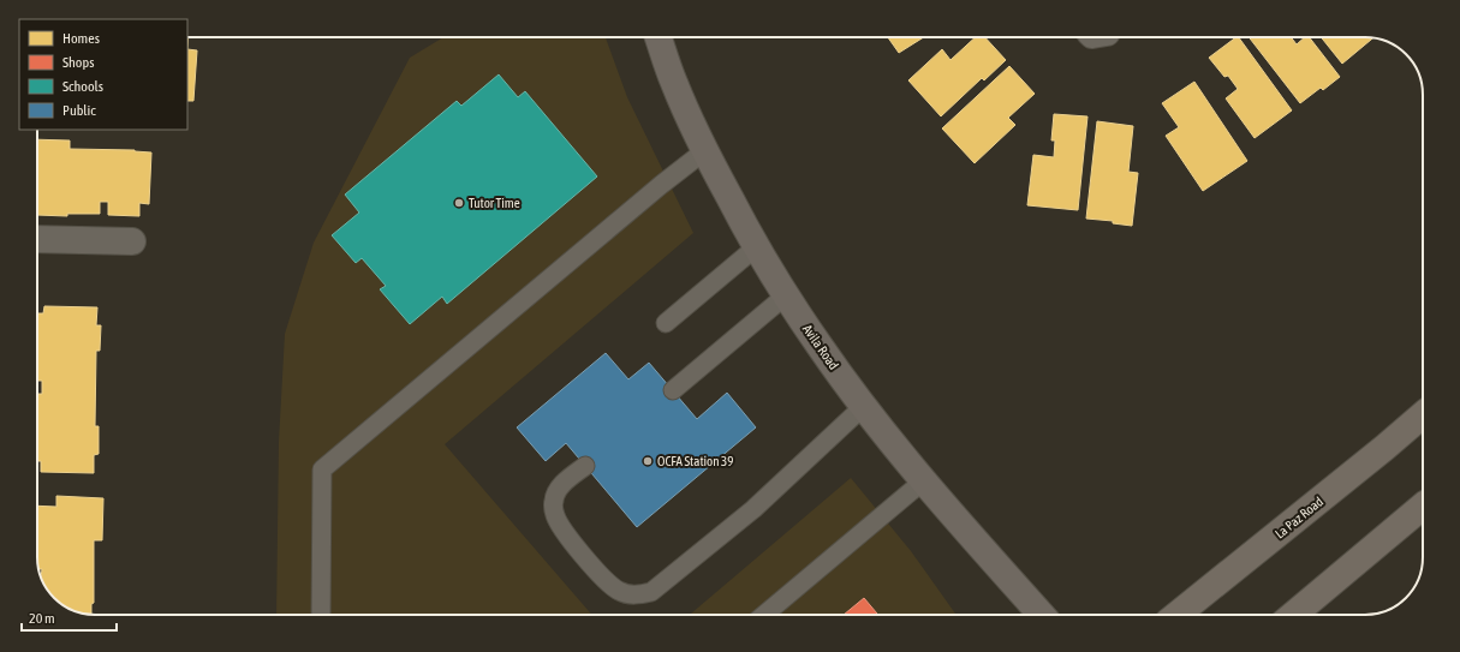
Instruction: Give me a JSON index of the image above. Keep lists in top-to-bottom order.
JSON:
{
  "streets": {
    "main road": ["Avila Road", "La Paz Road"]
  },
  "places": ["Tutor Time", "OCFA Station 39"],
  "legend": [
    "Homes",
    "Shops",
    "Schools",
    "Public"
  ],
  "scale_bar": "20 m"
}
